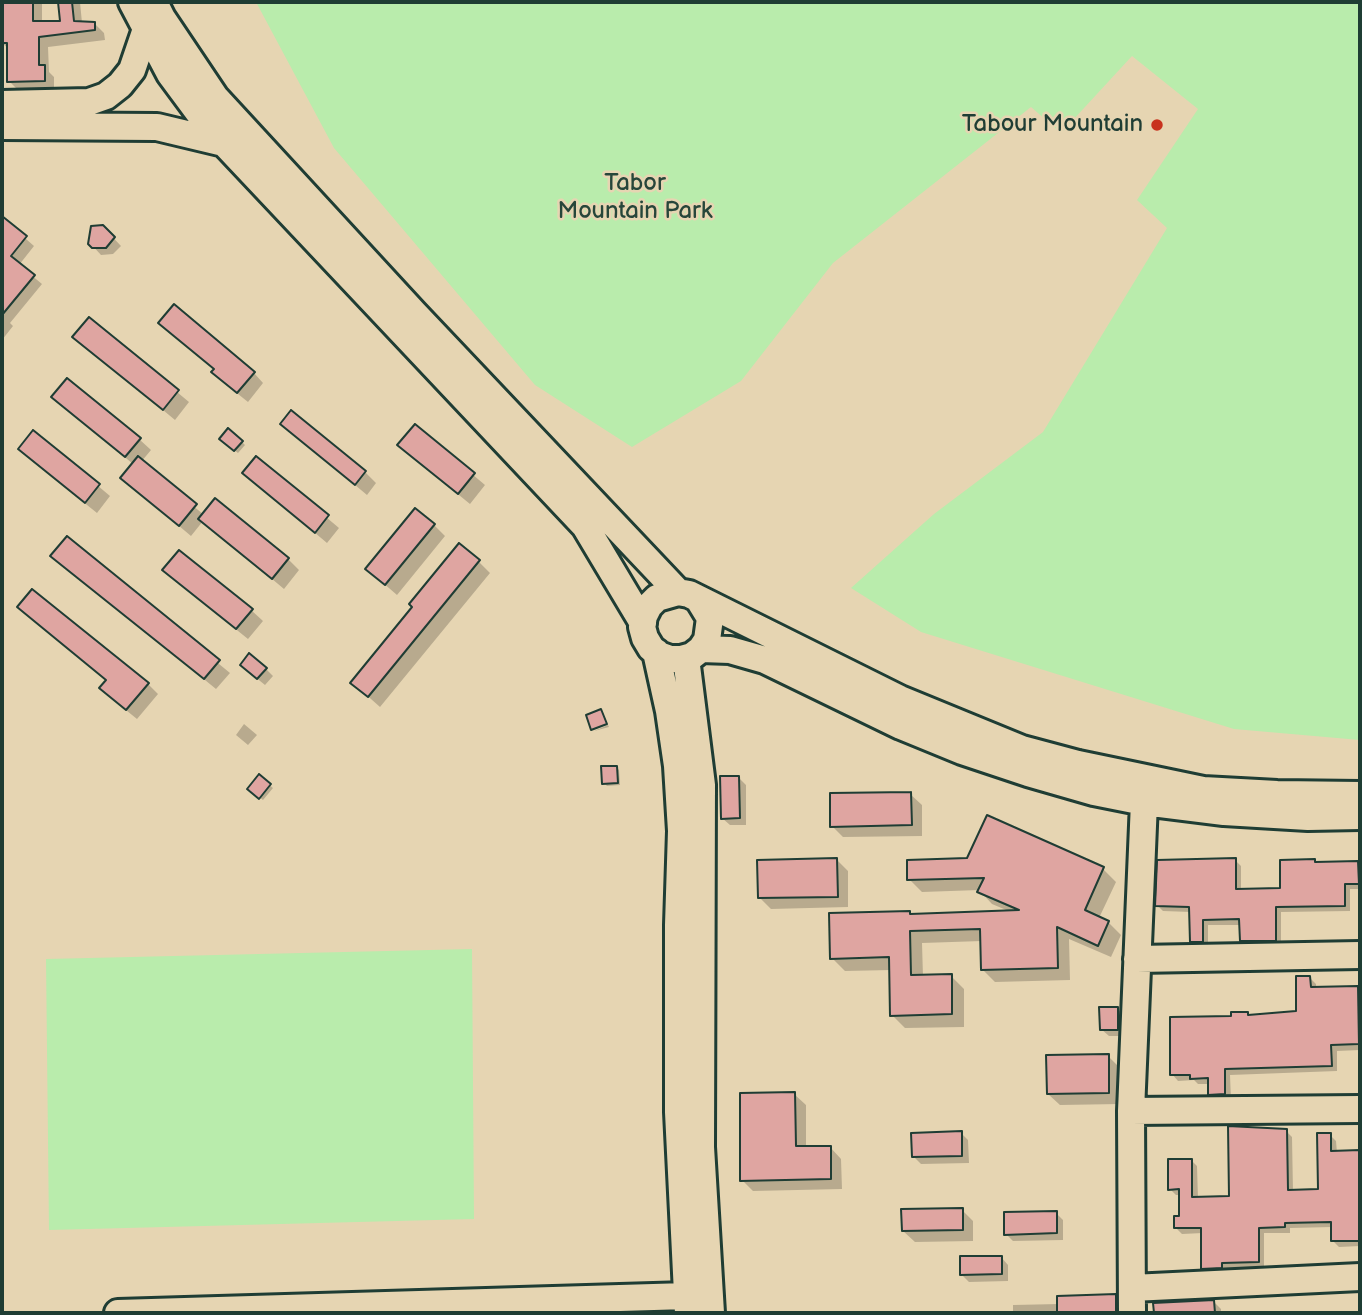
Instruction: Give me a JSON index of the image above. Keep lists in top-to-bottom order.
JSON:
{
  "parks": ["Tabor Mountain Park"],
  "places": ["Tabour Mountain"]
}
